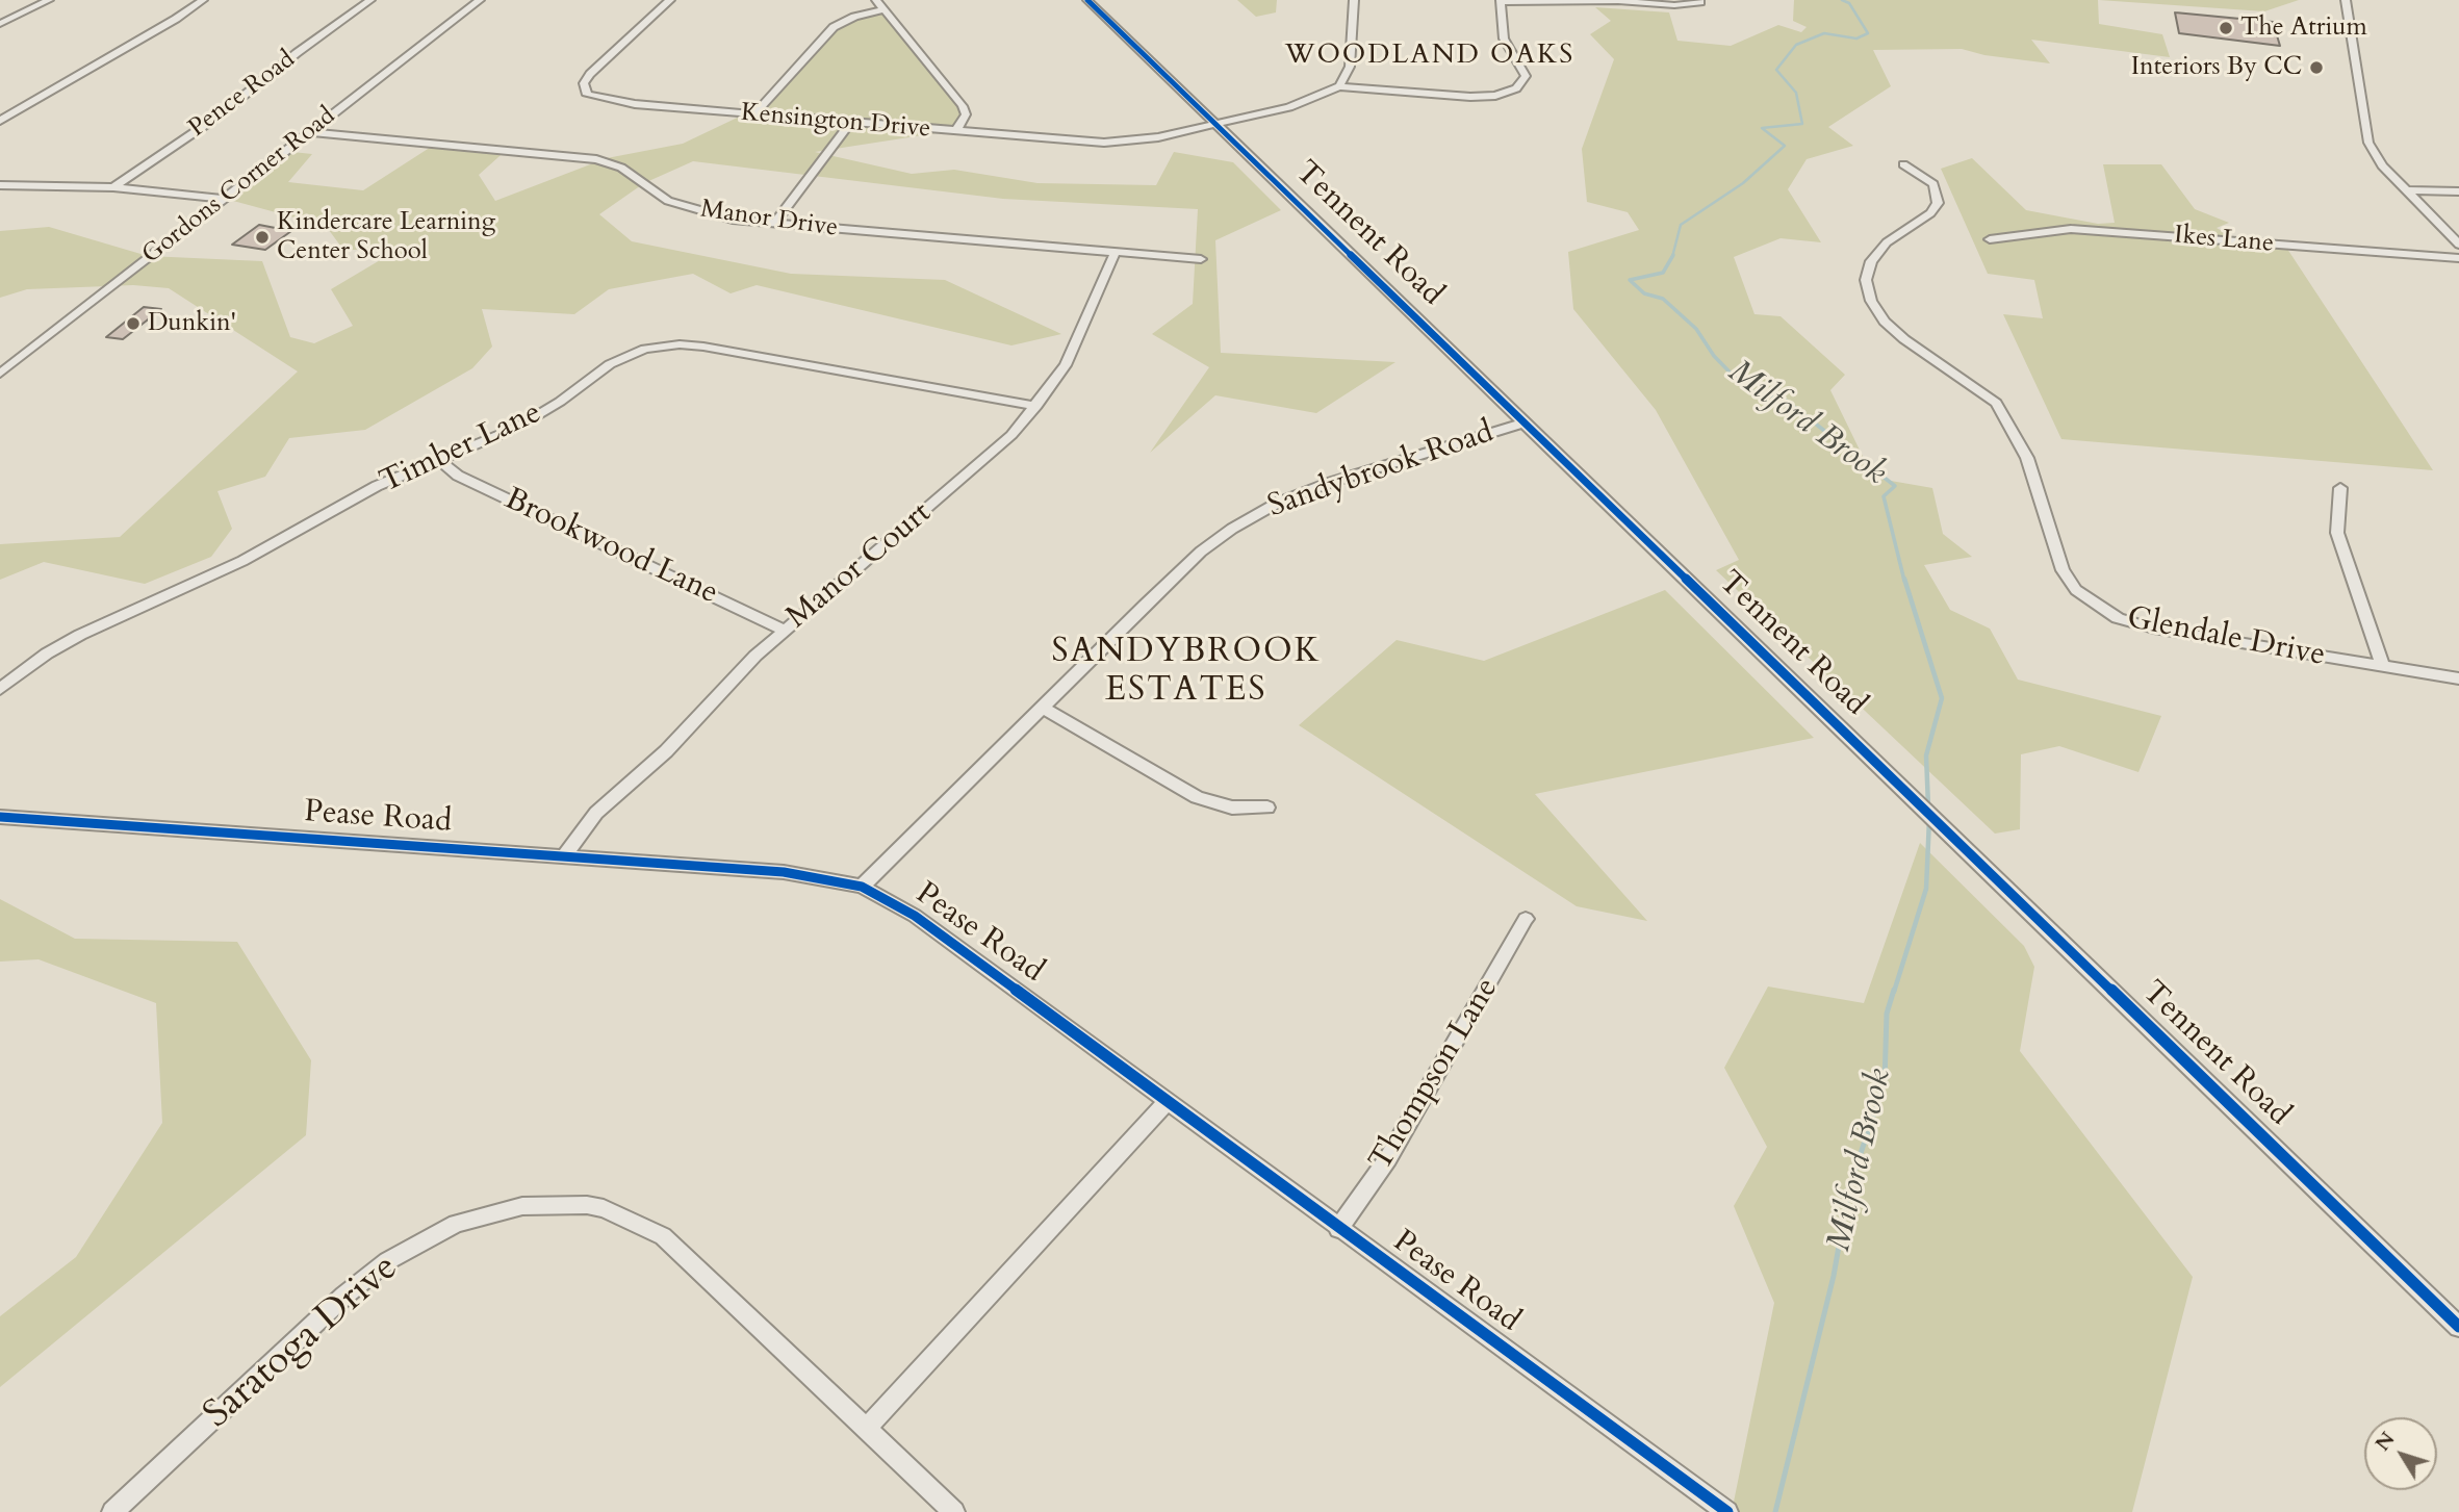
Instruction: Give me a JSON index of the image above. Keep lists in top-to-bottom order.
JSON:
{
  "streets": {
    "street": [
      "Pence Road",
      "Kensington Drive",
      "Gordons Corner Road",
      "Manor Drive",
      "Tennent Road",
      "Ikes Lane",
      "Timber Lane",
      "Sandybrook Road",
      "Brookwood Lane",
      "Manor Court",
      "Glendale Drive",
      "Pease Road",
      "Thompson Lane",
      "Saratoga Drive"
    ]
  },
  "crossings": [
    ["Kensington Drive", "Tennent Road"],
    ["Gordons Corner Road", "Manor Drive"],
    ["Manor Drive", "Manor Court"],
    ["Tennent Road", "Sandybrook Road"],
    ["Timber Lane", "Brookwood Lane"],
    ["Timber Lane", "Manor Court"],
    ["Sandybrook Road", "Pease Road"],
    ["Brookwood Lane", "Manor Court"],
    ["Manor Court", "Pease Road"],
    ["Pease Road", "Thompson Lane"]
  ],
  "districts": ["WOODLAND OAKS", "SANDYBROOK ESTATES"],
  "water": ["Milford Brook"],
  "places": [
    "The Atrium",
    "Interiors By CC",
    "Kindercare Learning Center School",
    "Dunkin'"
  ],
  "north": "top left"
}
